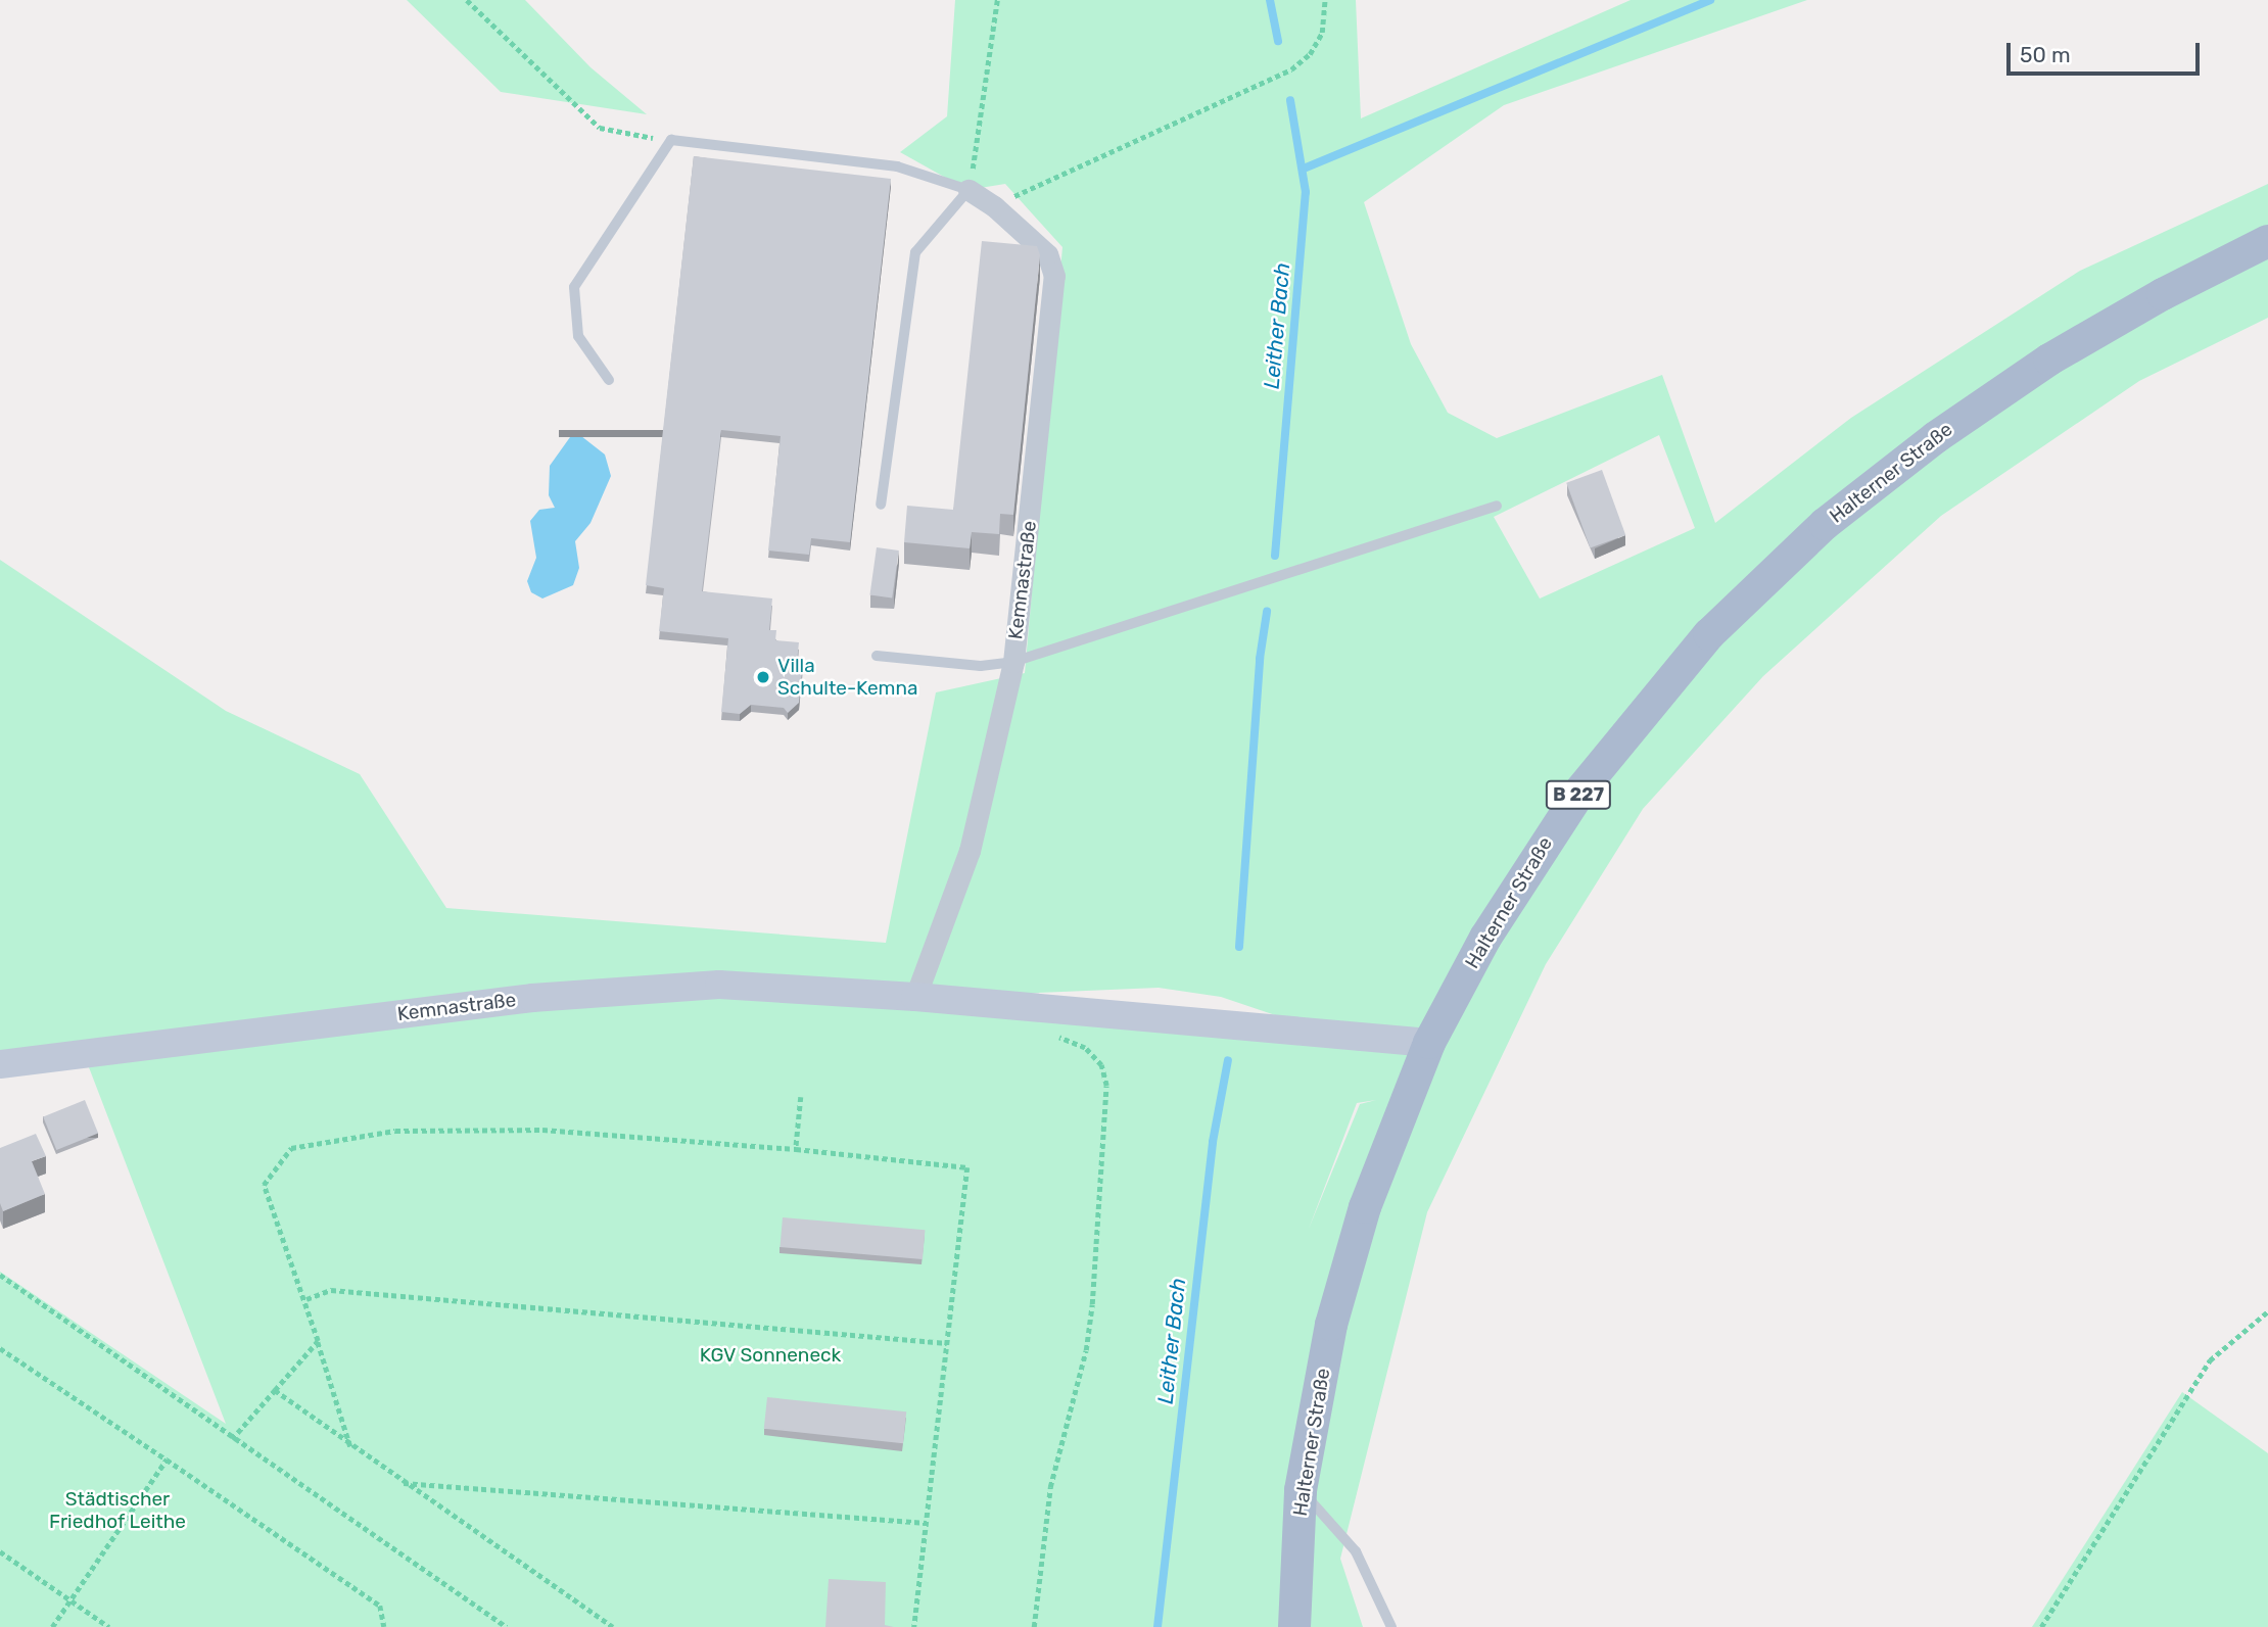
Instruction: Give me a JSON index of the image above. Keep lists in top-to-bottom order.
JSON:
{
  "streets": {
    "main road": ["Halterner Straße", "B 227"],
    "street": ["Kemnastraße"]
  },
  "crossings": [
    ["Halterner Straße", "Kemnastraße"]
  ],
  "water": ["Leither Bach"],
  "parks": ["KGV Sonneneck", "Städtischer Friedhof Leithe"],
  "places": ["Villa Schulte-Kemna"],
  "scale_bar": "50 m"
}
